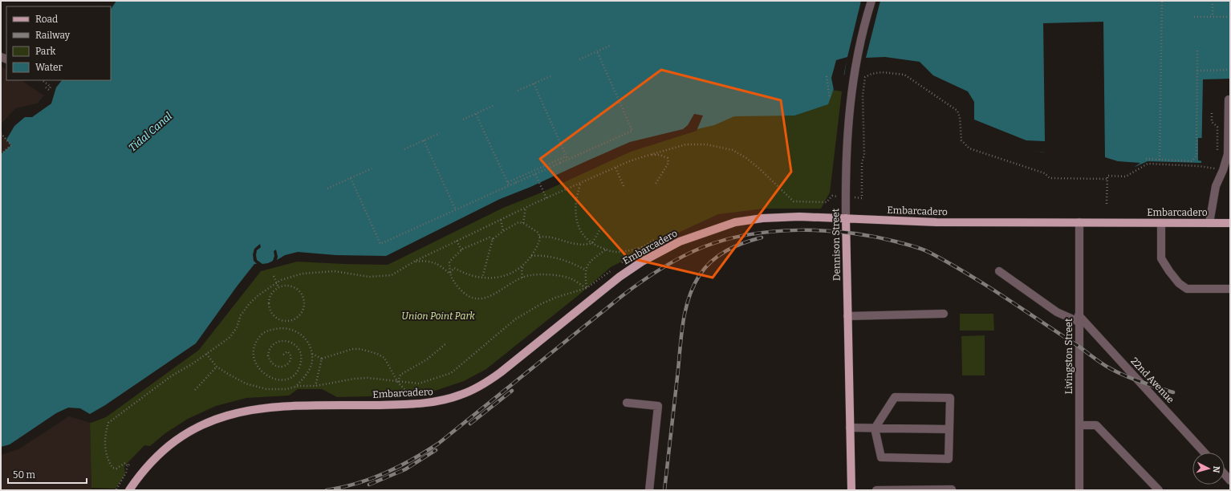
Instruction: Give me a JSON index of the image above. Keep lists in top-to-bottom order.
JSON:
{
  "streets": {
    "main road": ["Embarcadero", "Dennison Street"],
    "street": ["Livingston Street", "22nd Avenue"]
  },
  "crossings": [
    ["Embarcadero", "Dennison Street"],
    ["Embarcadero", "Livingston Street"],
    ["Livingston Street", "22nd Avenue"]
  ],
  "water": ["Tidal Canal"],
  "parks": ["Union Point Park"],
  "legend": [
    "Road",
    "Railway",
    "Park",
    "Water"
  ],
  "scale_bar": "50 m",
  "north": "right"
}
